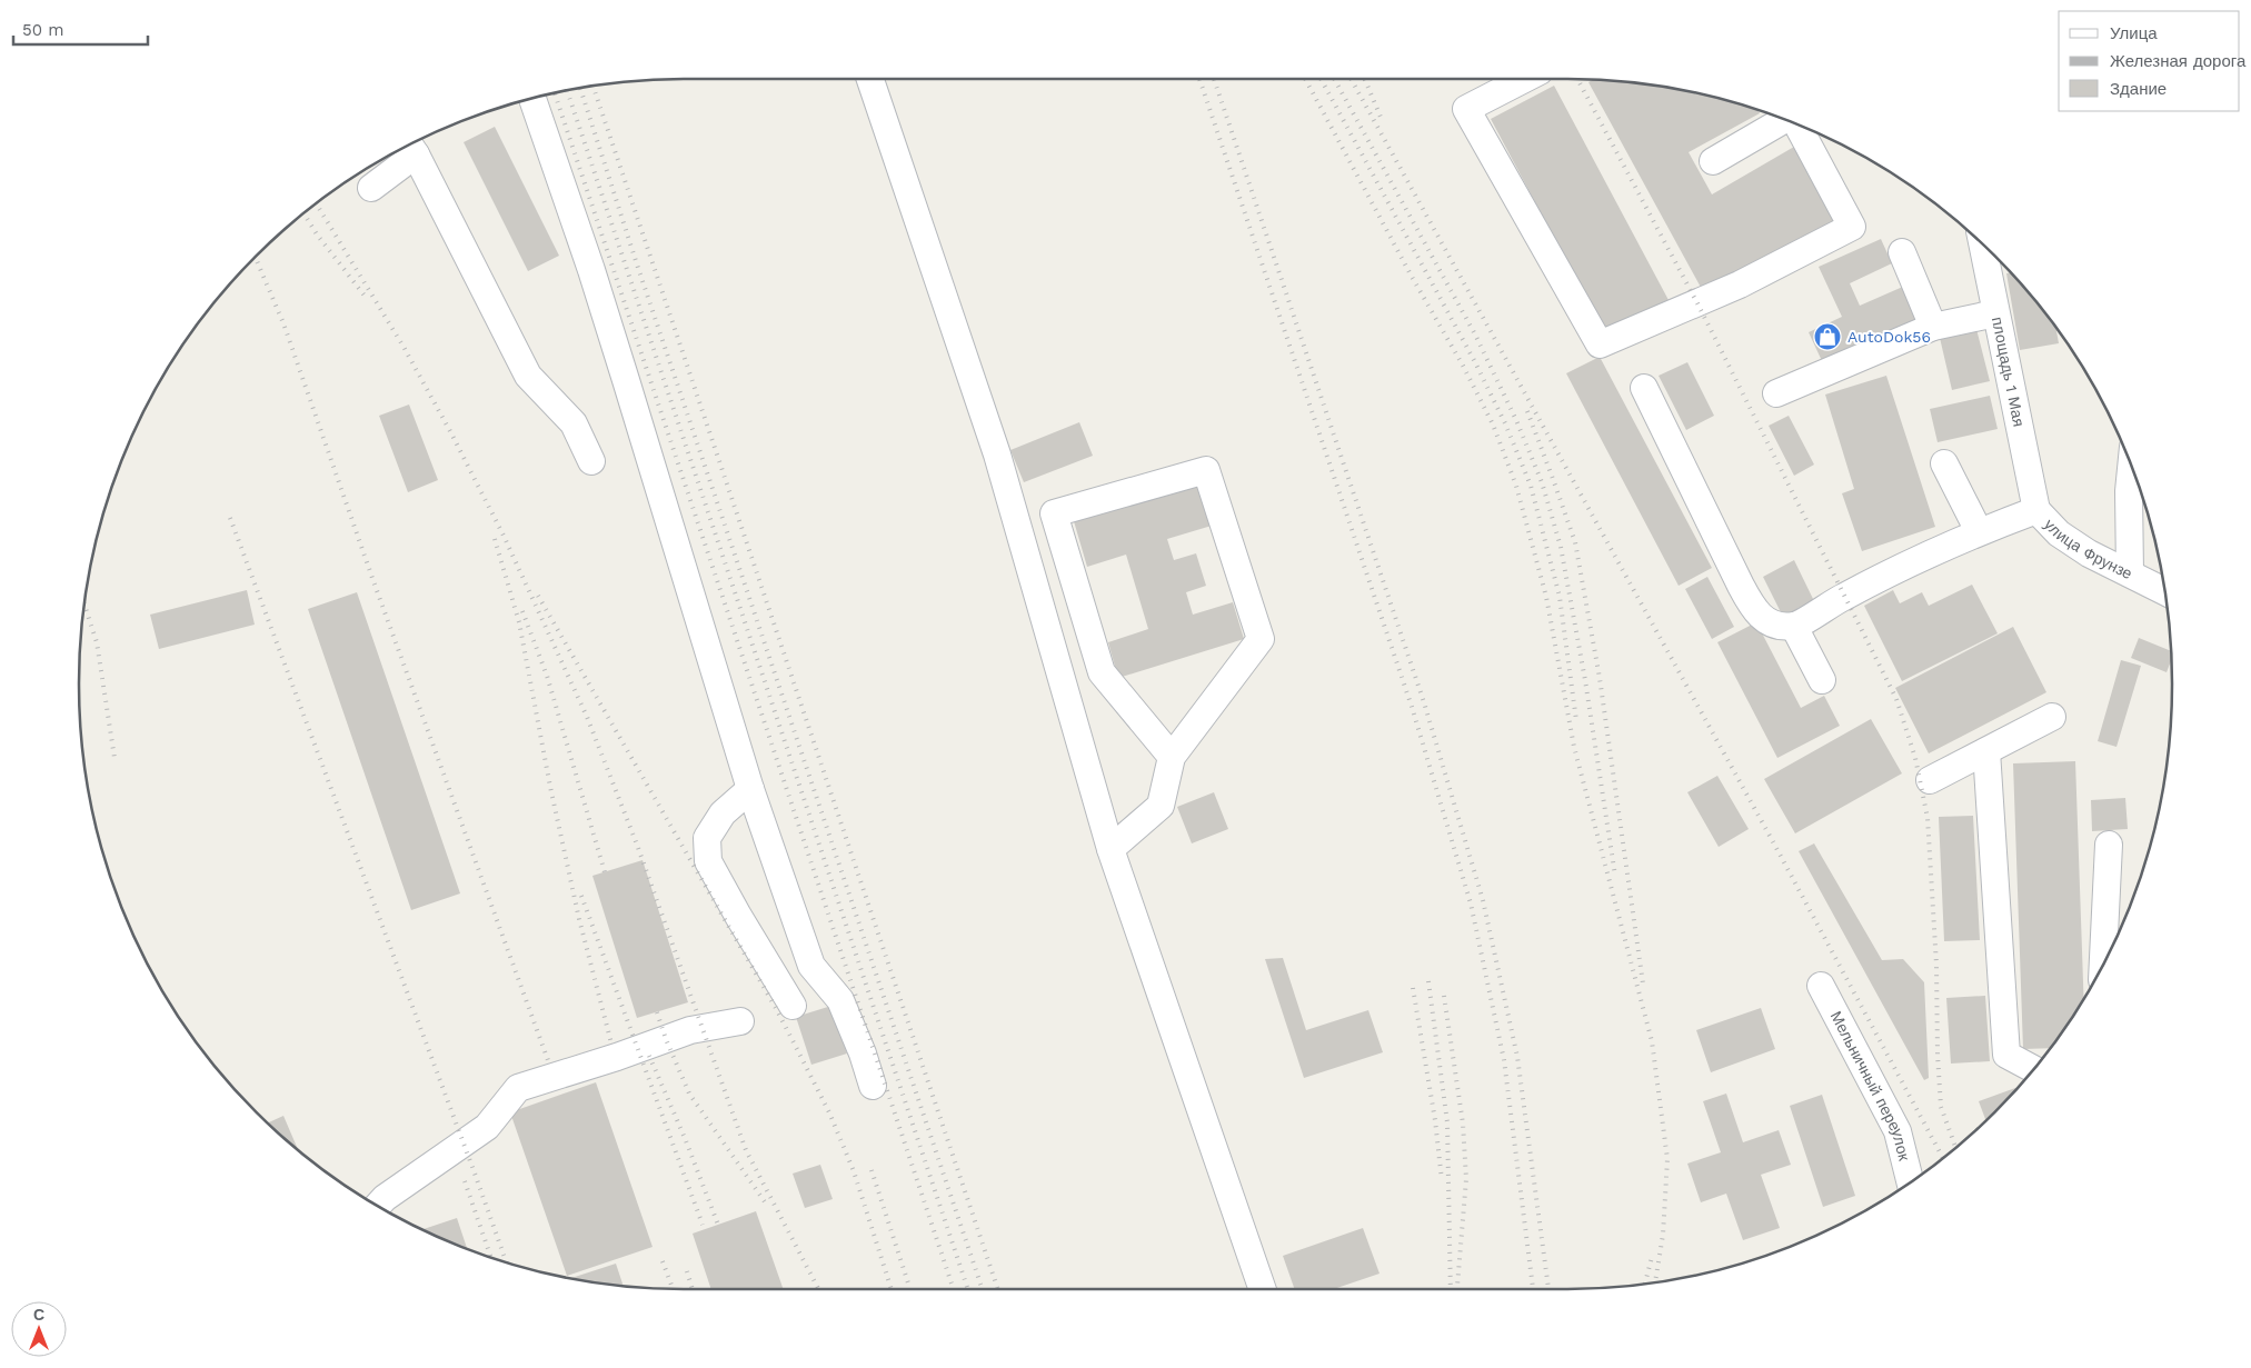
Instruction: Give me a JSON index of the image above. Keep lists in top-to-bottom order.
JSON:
{
  "streets": {
    "street": ["площадь 1 Мая", "улица Фрунзе", "Мельничный переулок"]
  },
  "crossings": [
    ["площадь 1 Мая", "улица Фрунзе"]
  ],
  "places": {
    "shop": ["AutoDok56"]
  },
  "legend": ["Улица", "Железная дорога", "Здание"],
  "scale_bar": "50 m",
  "north": "top"
}
